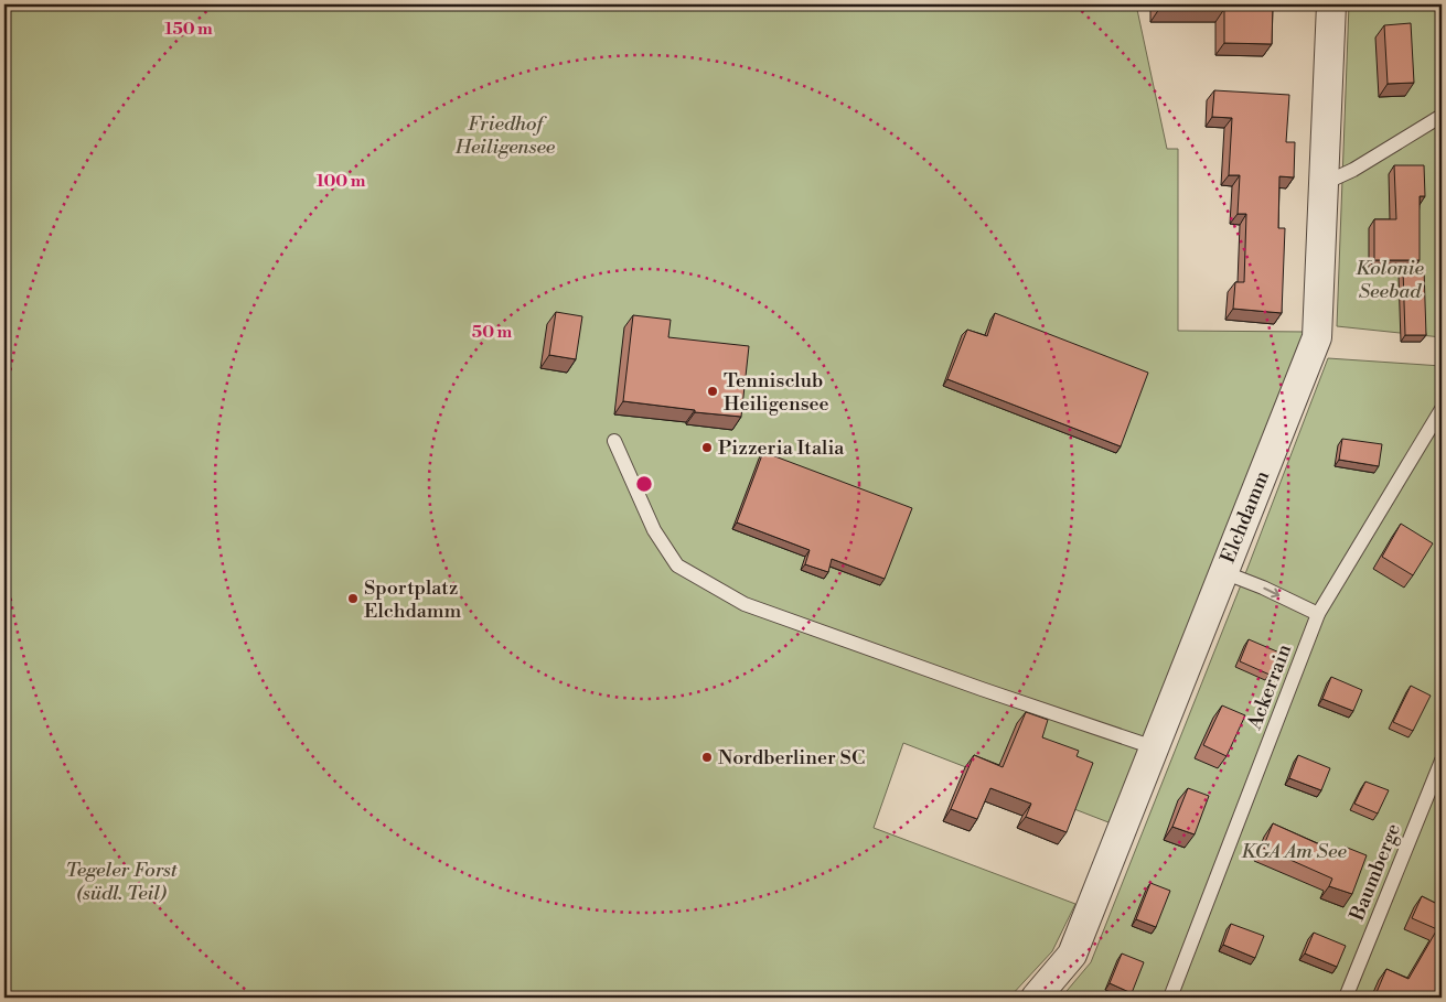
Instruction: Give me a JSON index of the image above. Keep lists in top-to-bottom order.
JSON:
{
  "streets": {
    "street": ["Elchdamm"],
    "lane": ["Ackerrain", "Baumberge"]
  },
  "parks": [
    "Friedhof Heiligensee",
    "Kolonie Seebad",
    "KGA Am See",
    "Tegeler Forst (südl. Teil)"
  ],
  "places": [
    "Tennisclub Heiligensee",
    "Pizzeria Italia",
    "Sportplatz Elchdamm",
    "Nordberliner SC"
  ],
  "rings": ["150 m", "100 m", "50 m"]
}
